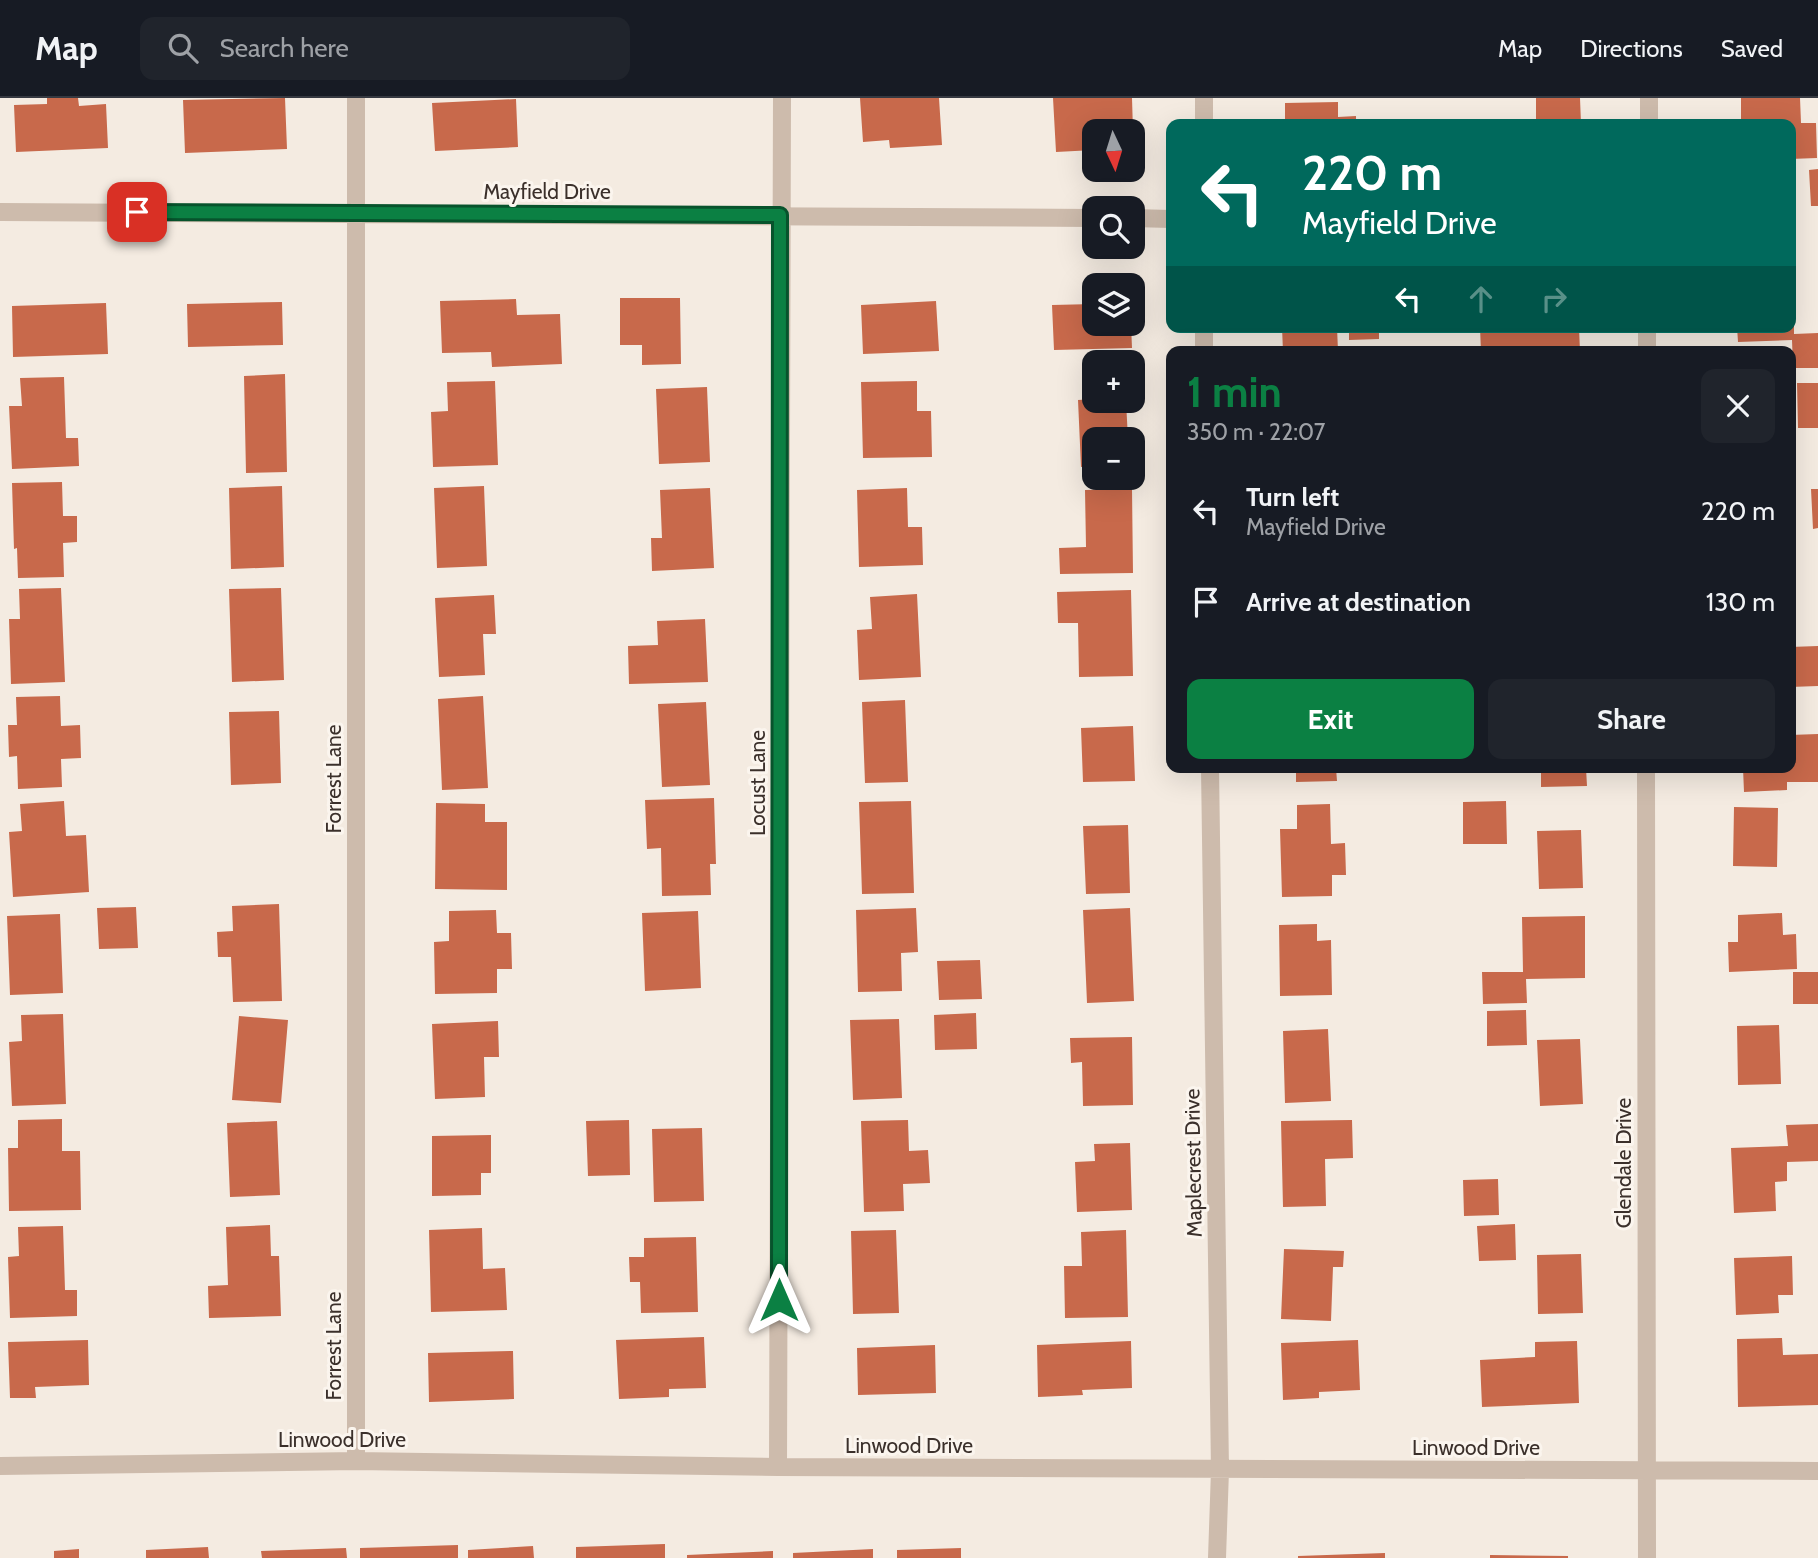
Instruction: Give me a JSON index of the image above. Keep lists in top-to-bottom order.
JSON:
{
  "streets": {
    "street": [
      "Mayfield Drive",
      "Forrest Lane",
      "Locust Lane",
      "Maplecrest Drive",
      "Glendale Drive",
      "Linwood Drive"
    ]
  },
  "crossings": [
    ["Mayfield Drive", "Forrest Lane"],
    ["Mayfield Drive", "Locust Lane"],
    ["Forrest Lane", "Linwood Drive"],
    ["Locust Lane", "Linwood Drive"],
    ["Maplecrest Drive", "Linwood Drive"],
    ["Glendale Drive", "Linwood Drive"]
  ],
  "north": "bottom",
  "page": {
    "header": "Map",
    "search": "Search here",
    "nav": ["Map", "Directions", "Saved"],
    "map_buttons": ["+", "−"],
    "turn": ["220 m", "Mayfield Drive"],
    "heading": ["1 min", "350 m · 22:07"],
    "list": [
      {
        "name": "Turn left",
        "note": "Mayfield Drive",
        "value": "220 m"
      },
      {
        "name": "Arrive at destination",
        "value": "130 m"
      }
    ],
    "buttons": ["Exit", "Share"]
  }
}
